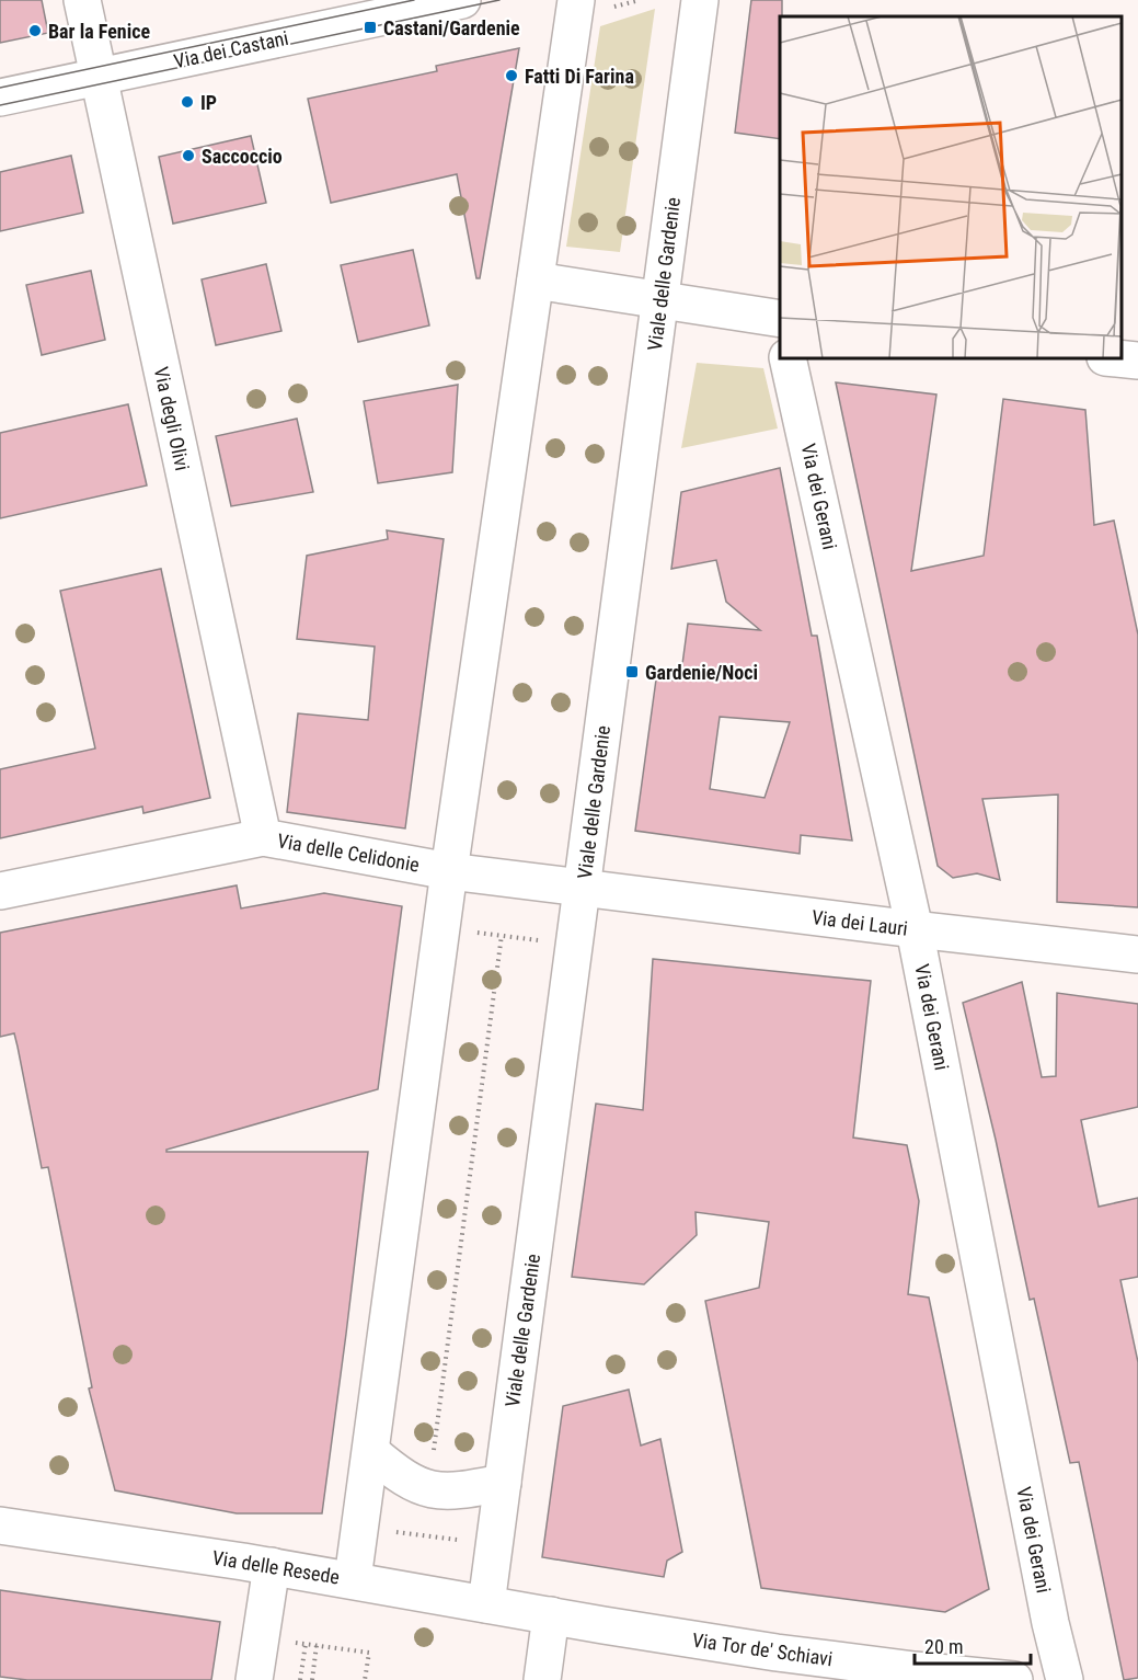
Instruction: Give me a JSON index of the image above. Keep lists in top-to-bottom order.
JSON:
{
  "streets": {
    "street": [
      "Via dei Castani",
      "Viale delle Gardenie",
      "Via degli Olivi",
      "Via dei Gerani",
      "Via delle Celidonie",
      "Via dei Lauri",
      "Via delle Resede",
      "Via Tor de' Schiavi"
    ]
  },
  "crossings": [
    ["Via dei Castani", "Via degli Olivi"],
    ["Viale delle Gardenie", "Via delle Celidonie"],
    ["Viale delle Gardenie", "Via dei Lauri"],
    ["Viale delle Gardenie", "Via delle Resede"],
    ["Via degli Olivi", "Via delle Celidonie"],
    ["Via dei Gerani", "Via dei Lauri"],
    ["Via delle Celidonie", "Via dei Lauri"],
    ["Via delle Resede", "Via Tor de' Schiavi"]
  ],
  "places": {
    "transit": ["Castani/Gardenie", "Gardenie/Noci"],
    "other": [
      "Bar la Fenice",
      "Fatti Di Farina",
      "IP",
      "Saccoccio"
    ]
  },
  "scale_bar": "20 m"
}
